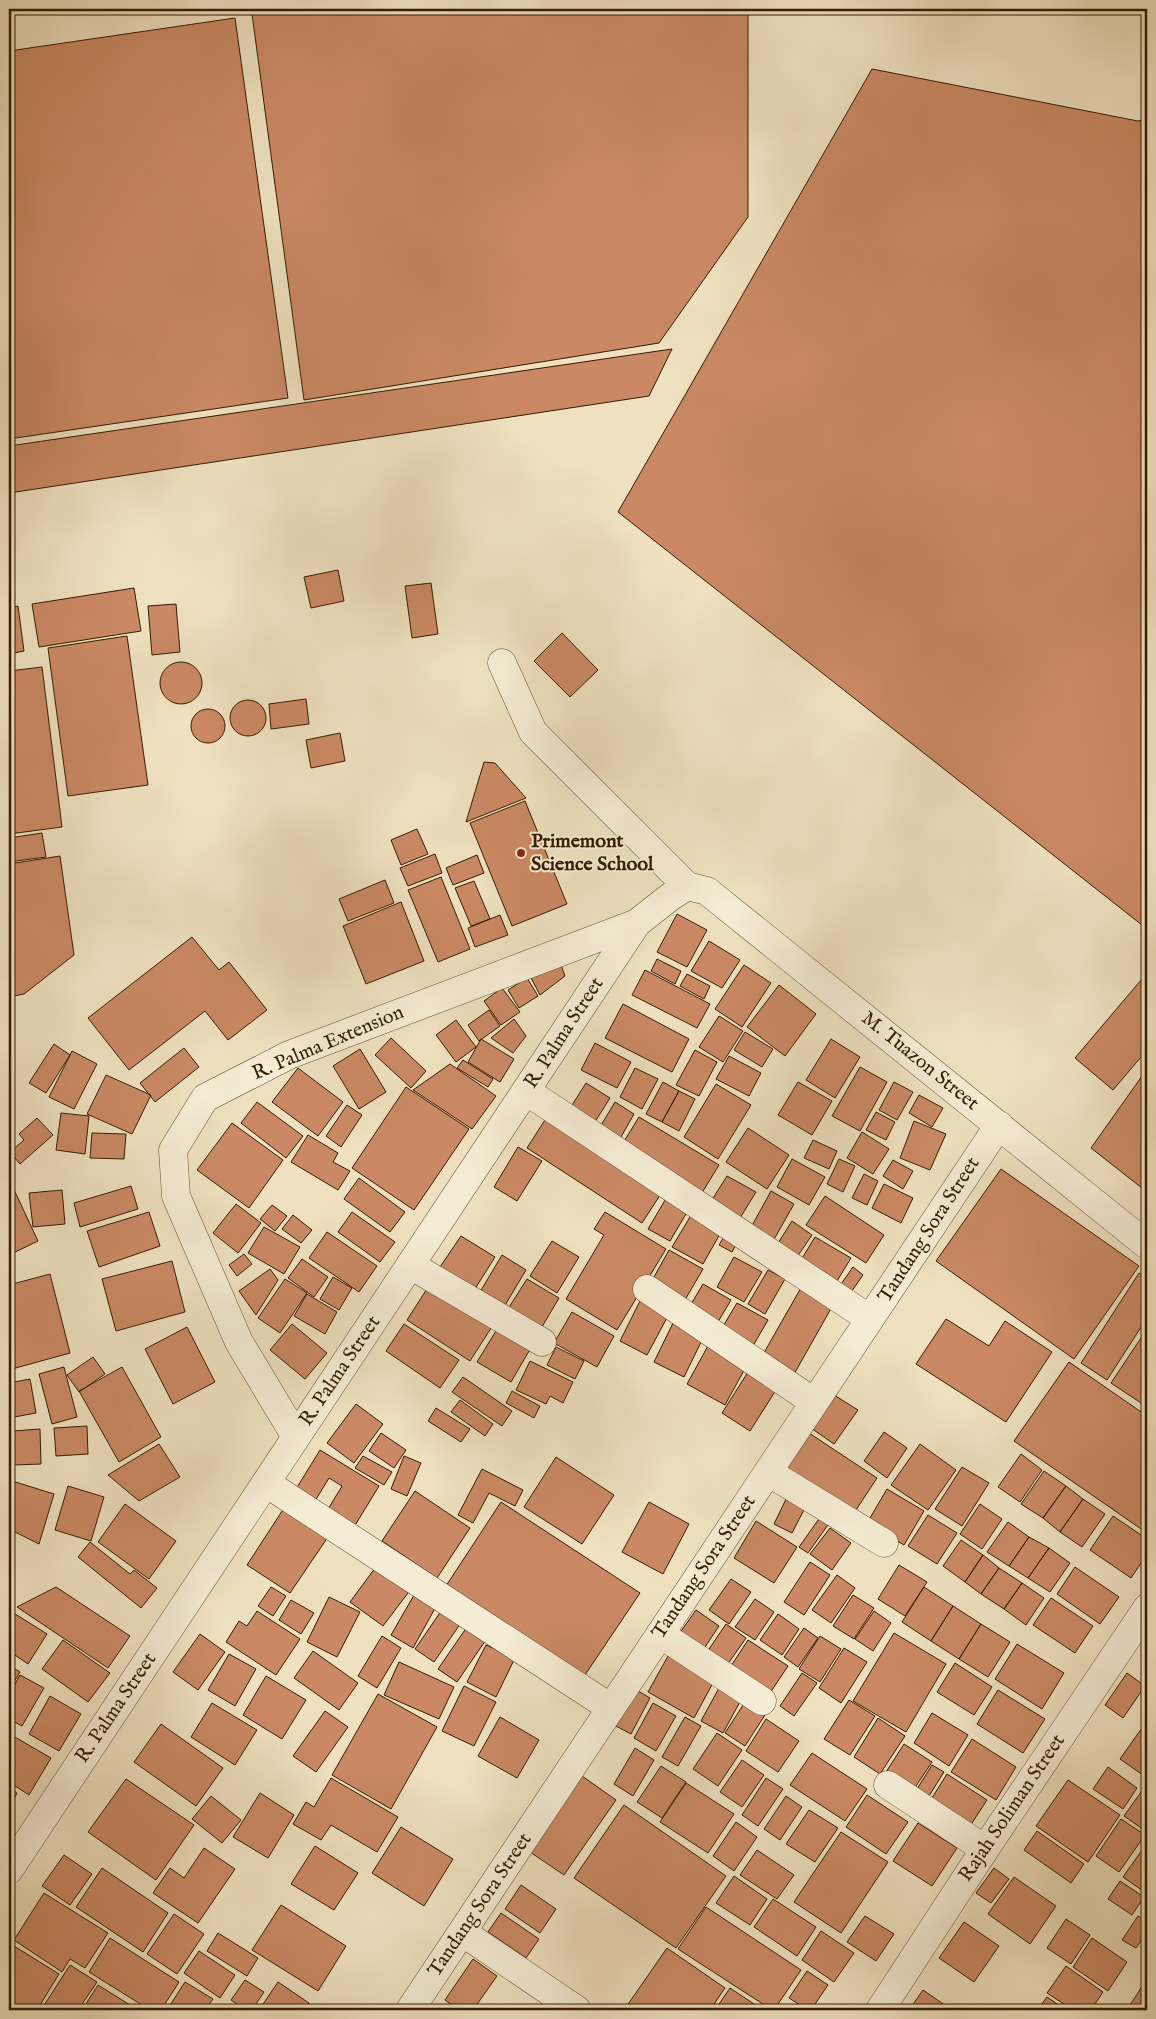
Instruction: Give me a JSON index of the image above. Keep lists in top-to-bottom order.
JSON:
{
  "streets": {
    "street": [
      "R. Palma Street",
      "R. Palma Extension",
      "M. Tuazon Street",
      "Tandang Sora Street",
      "Rajah Soliman Street"
    ]
  },
  "crossings": [
    ["R. Palma Street", "R. Palma Extension"],
    ["R. Palma Street", "M. Tuazon Street"],
    ["M. Tuazon Street", "Tandang Sora Street"]
  ],
  "places": ["Primemont Science School"]
}
